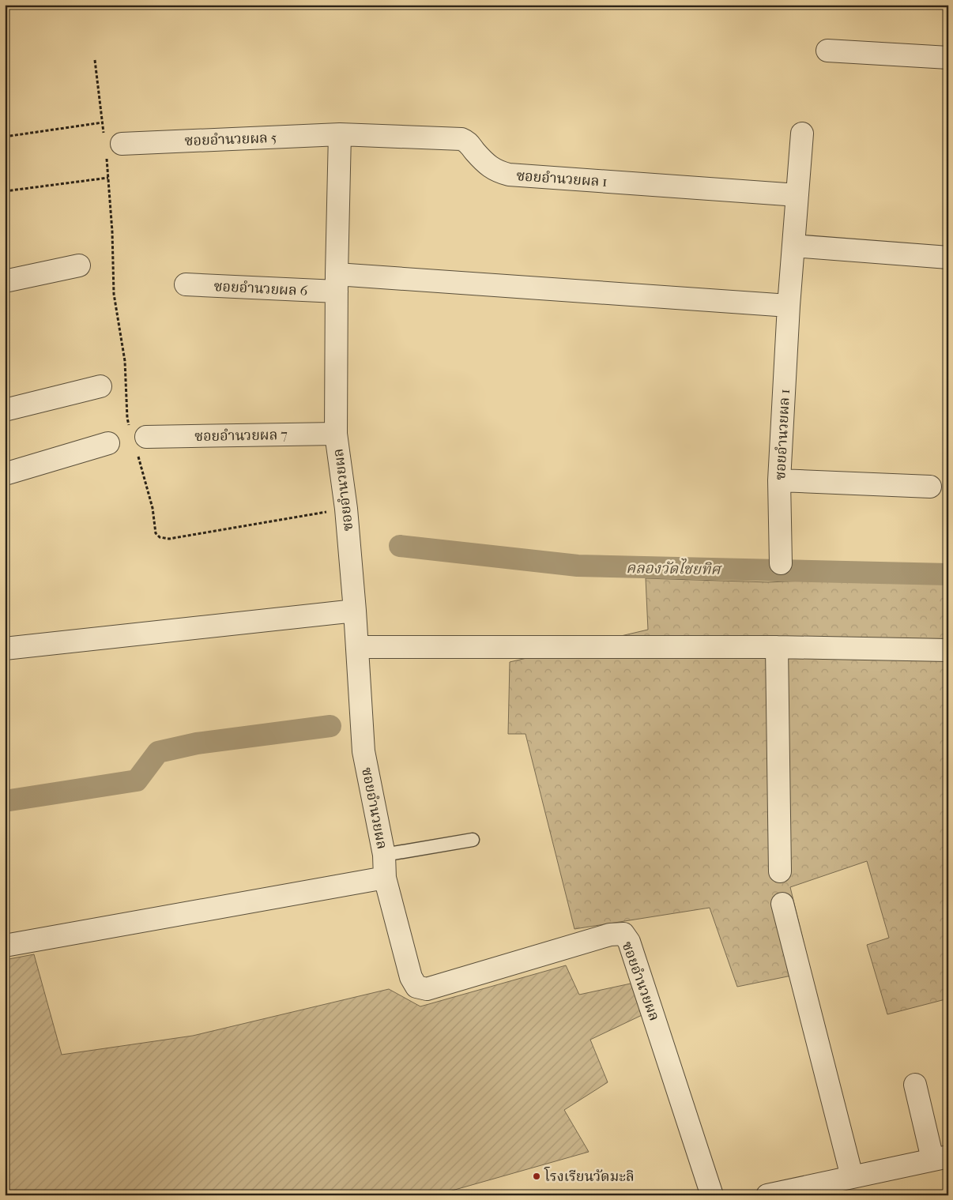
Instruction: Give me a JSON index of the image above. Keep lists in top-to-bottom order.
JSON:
{
  "streets": {
    "street": [
      "ซอยอำนวยผล 5",
      "ซอยอำนวยผล 1",
      "ซอยอำนวยผล 6",
      "ซอยอำนวยผล 7",
      "ซอยอำนวยผล"
    ]
  },
  "crossings": [
    ["ซอยอำนวยผล 5", "ซอยอำนวยผล 1"],
    ["ซอยอำนวยผล 5", "ซอยอำนวยผล"],
    ["ซอยอำนวยผล 1", "ซอยอำนวยผล"],
    ["ซอยอำนวยผล 6", "ซอยอำนวยผล"],
    ["ซอยอำนวยผล 7", "ซอยอำนวยผล"]
  ],
  "water": ["คลองวัดไชยทิศ"],
  "places": ["โรงเรียนวัดมะลิ"]
}
